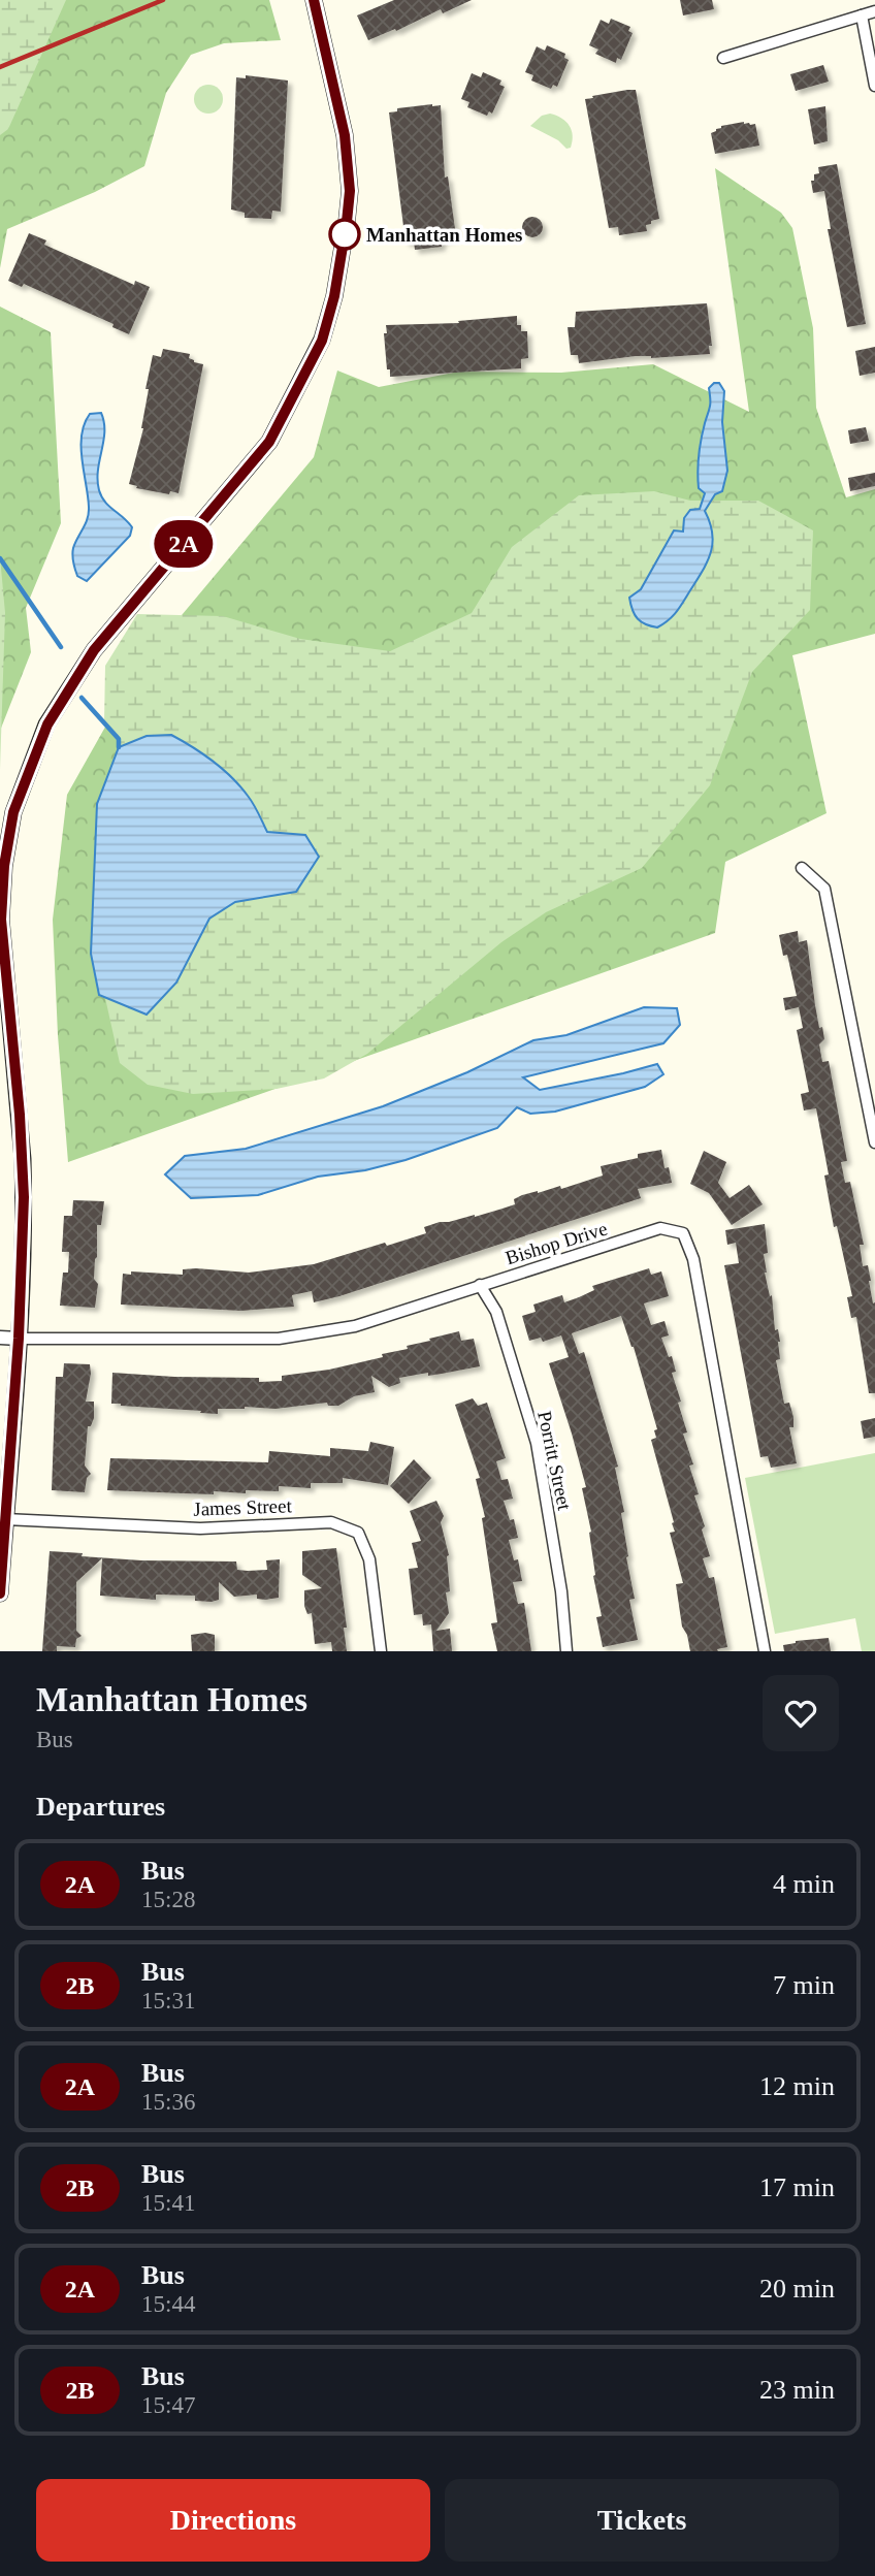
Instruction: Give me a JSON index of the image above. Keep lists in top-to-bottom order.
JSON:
{
  "streets": {
    "street": ["Bishop Drive", "Porritt Street", "James Street"]
  },
  "crossings": [
    ["Bishop Drive", "Porritt Street"]
  ],
  "places": ["Manhattan Homes"],
  "lines": ["bus line 2A"],
  "page": {
    "on_map": "2A",
    "heading": [
      ["Manhattan Homes", "Bus"],
      "Departures"
    ],
    "list": [
      {
        "mark": "2A",
        "name": "Bus",
        "note": "15:28",
        "value": "4 min"
      },
      {
        "mark": "2B",
        "name": "Bus",
        "note": "15:31",
        "value": "7 min"
      },
      {
        "mark": "2A",
        "name": "Bus",
        "note": "15:36",
        "value": "12 min"
      },
      {
        "mark": "2B",
        "name": "Bus",
        "note": "15:41",
        "value": "17 min"
      },
      {
        "mark": "2A",
        "name": "Bus",
        "note": "15:44",
        "value": "20 min"
      },
      {
        "mark": "2B",
        "name": "Bus",
        "note": "15:47",
        "value": "23 min"
      }
    ],
    "buttons": ["Directions", "Tickets"]
  }
}
